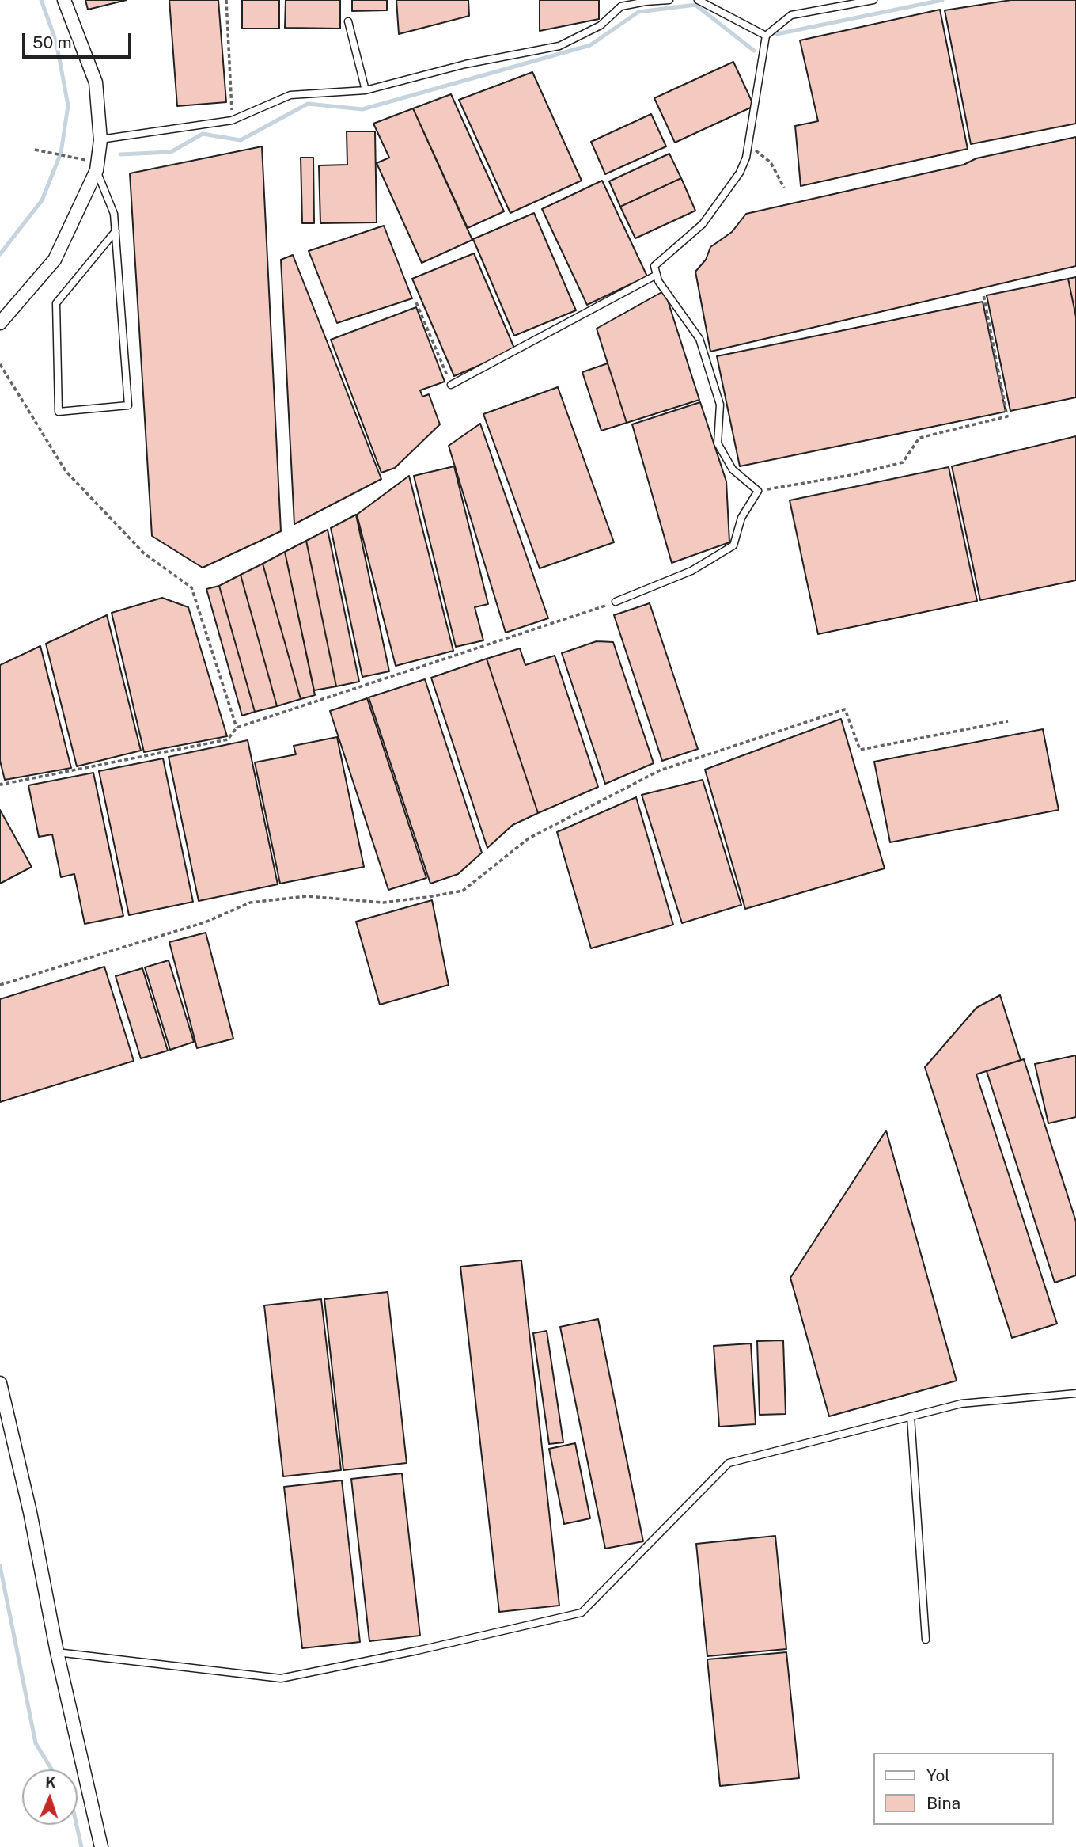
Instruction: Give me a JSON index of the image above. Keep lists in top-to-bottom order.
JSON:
{
  "legend": ["Yol", "Bina"],
  "scale_bar": "50 m",
  "north": "top"
}
